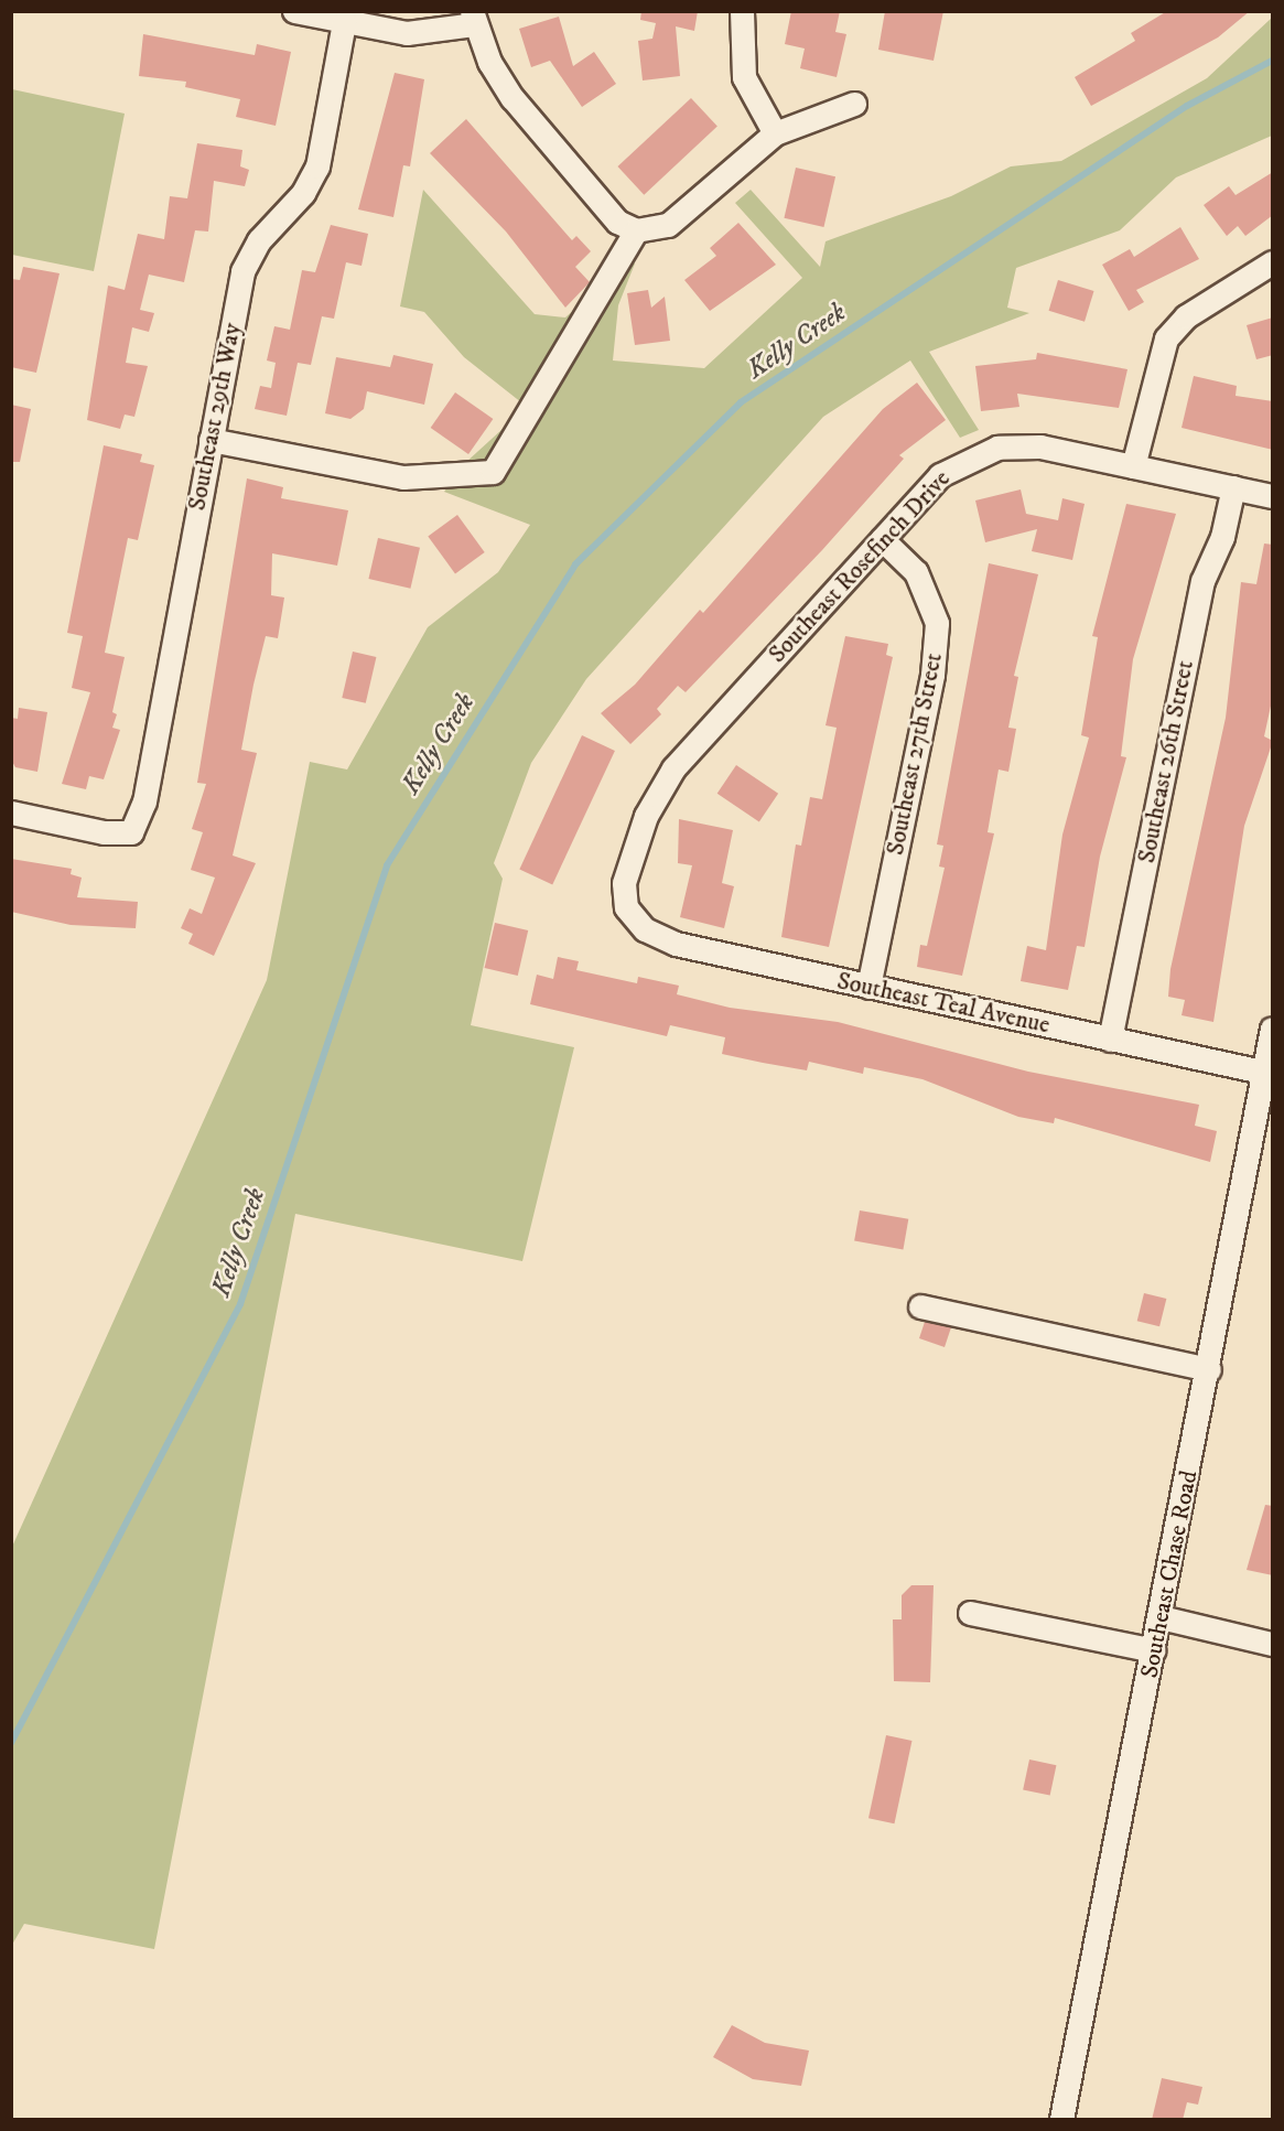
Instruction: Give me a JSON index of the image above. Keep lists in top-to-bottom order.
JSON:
{
  "streets": {
    "street": [
      "Southeast 29th Way",
      "Southeast Rosefinch Drive",
      "Southeast 27th Street",
      "Southeast 26th Street",
      "Southeast Teal Avenue",
      "Southeast Chase Road"
    ]
  },
  "crossings": [
    ["Southeast Rosefinch Drive", "Southeast 27th Street"],
    ["Southeast Rosefinch Drive", "Southeast 26th Street"],
    ["Southeast Rosefinch Drive", "Southeast Teal Avenue"],
    ["Southeast 27th Street", "Southeast Teal Avenue"],
    ["Southeast 26th Street", "Southeast Teal Avenue"],
    ["Southeast Teal Avenue", "Southeast Chase Road"]
  ],
  "water": ["Kelly Creek"]
}
